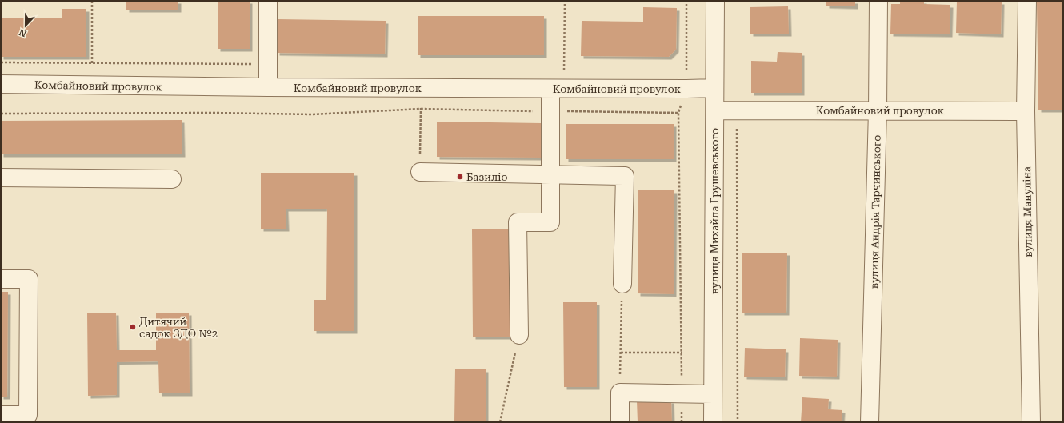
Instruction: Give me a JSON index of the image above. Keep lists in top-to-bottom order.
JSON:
{
  "streets": {
    "street": [
      "Комбайновий провулок",
      "вулиця Михайла Грушевського",
      "вулиця Андрія Тарчинського",
      "вулиця Мануліна"
    ]
  },
  "crossings": [
    ["Комбайновий провулок", "вулиця Михайла Грушевського"],
    ["Комбайновий провулок", "вулиця Андрія Тарчинського"],
    ["Комбайновий провулок", "вулиця Мануліна"]
  ],
  "places": ["Базиліо", "Дитячий садок ЗДО №2"],
  "north": "bottom"
}
